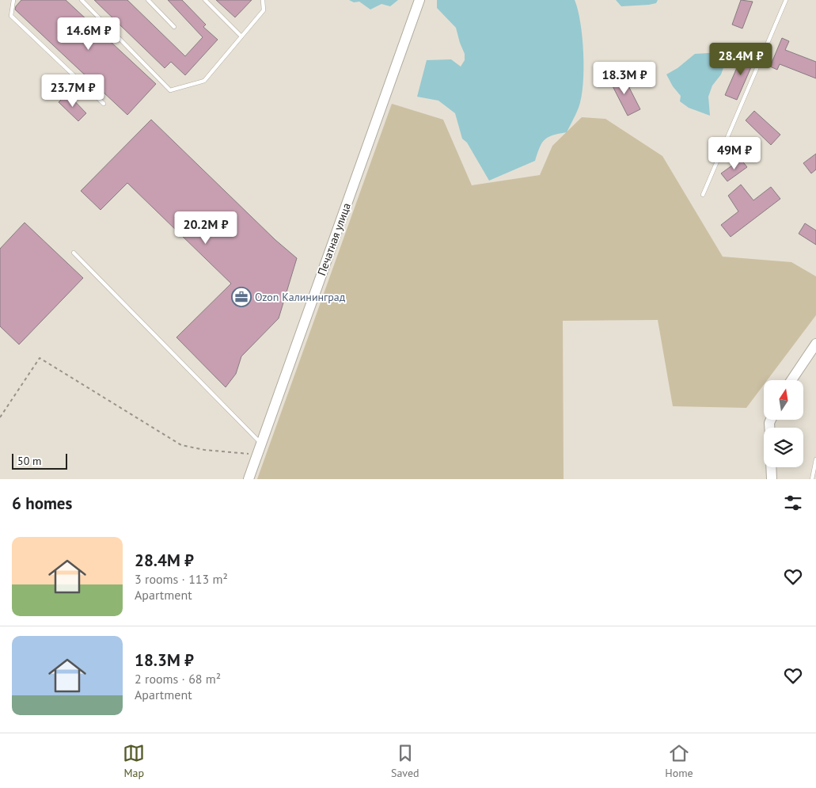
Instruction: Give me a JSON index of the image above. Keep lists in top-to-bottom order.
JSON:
{
  "streets": {
    "street": ["Печатная улица"]
  },
  "places": {
    "office": ["Ozon Калининград"]
  },
  "scale_bar": "50 m",
  "north": "top",
  "page": {
    "price": [
      "14.6M ₽",
      "28.4M ₽",
      "18.3M ₽",
      "23.7M ₽",
      "49M ₽",
      "20.2M ₽"
    ],
    "scale": "50 m",
    "heading": "6 homes",
    "list": [
      {
        "name": "28.4M ₽",
        "note": "3 rooms · 113 m² · Apartment"
      },
      {
        "name": "18.3M ₽",
        "note": "2 rooms · 68 m² · Apartment"
      }
    ],
    "tabs": ["Map", "Saved", "Home"]
  }
}
